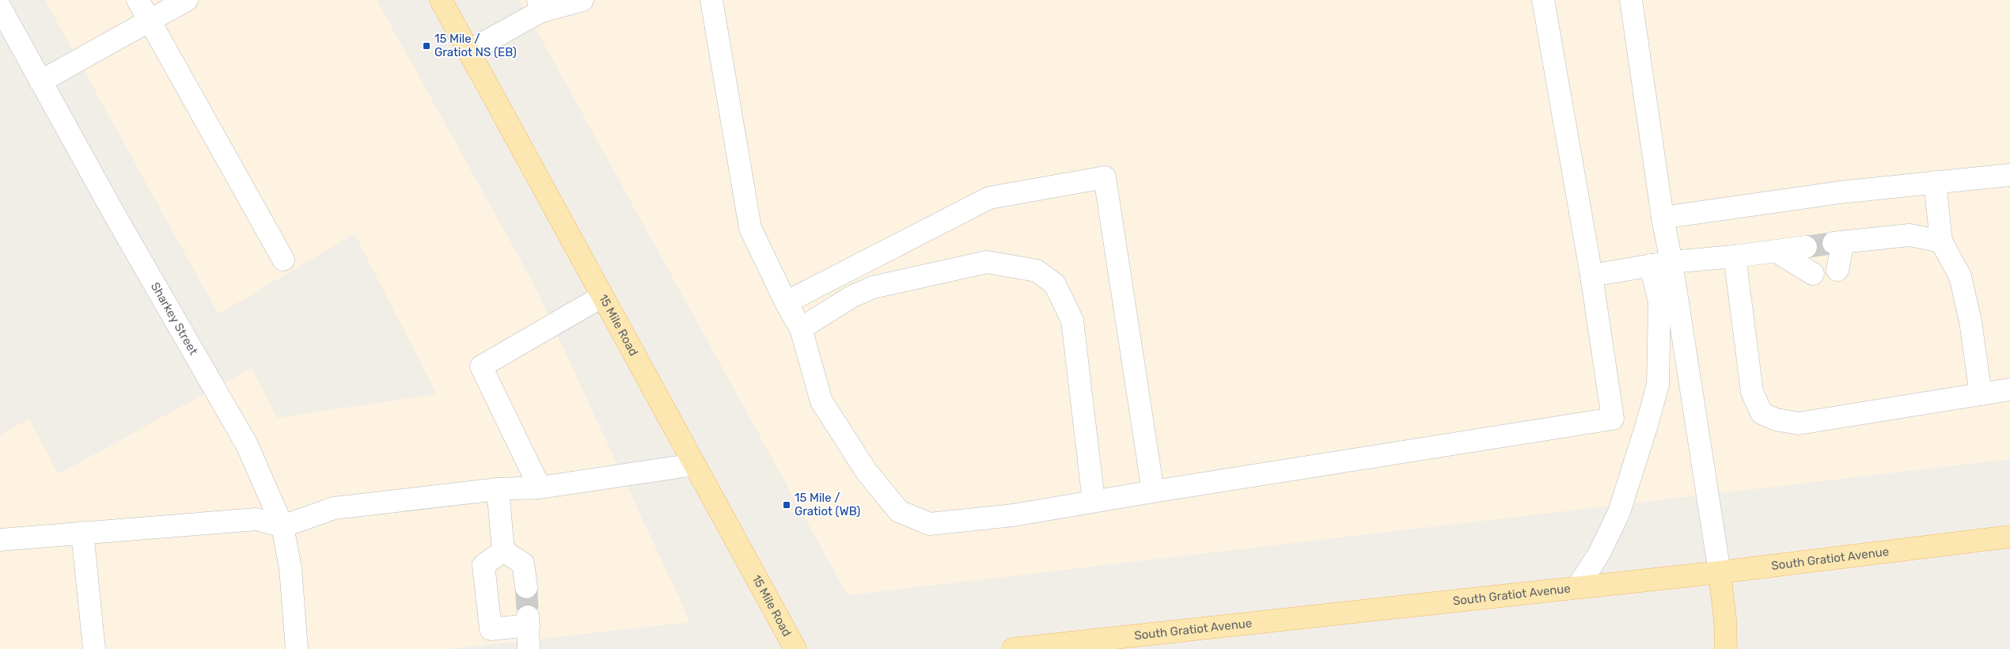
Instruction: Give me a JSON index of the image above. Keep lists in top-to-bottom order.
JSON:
{
  "streets": {
    "main road": ["15 Mile Road", "South Gratiot Avenue"],
    "street": ["Sharkey Street"]
  },
  "places": {
    "transit": ["15 Mile / Gratiot NS (EB)", "15 Mile / Gratiot (WB)"]
  }
}
